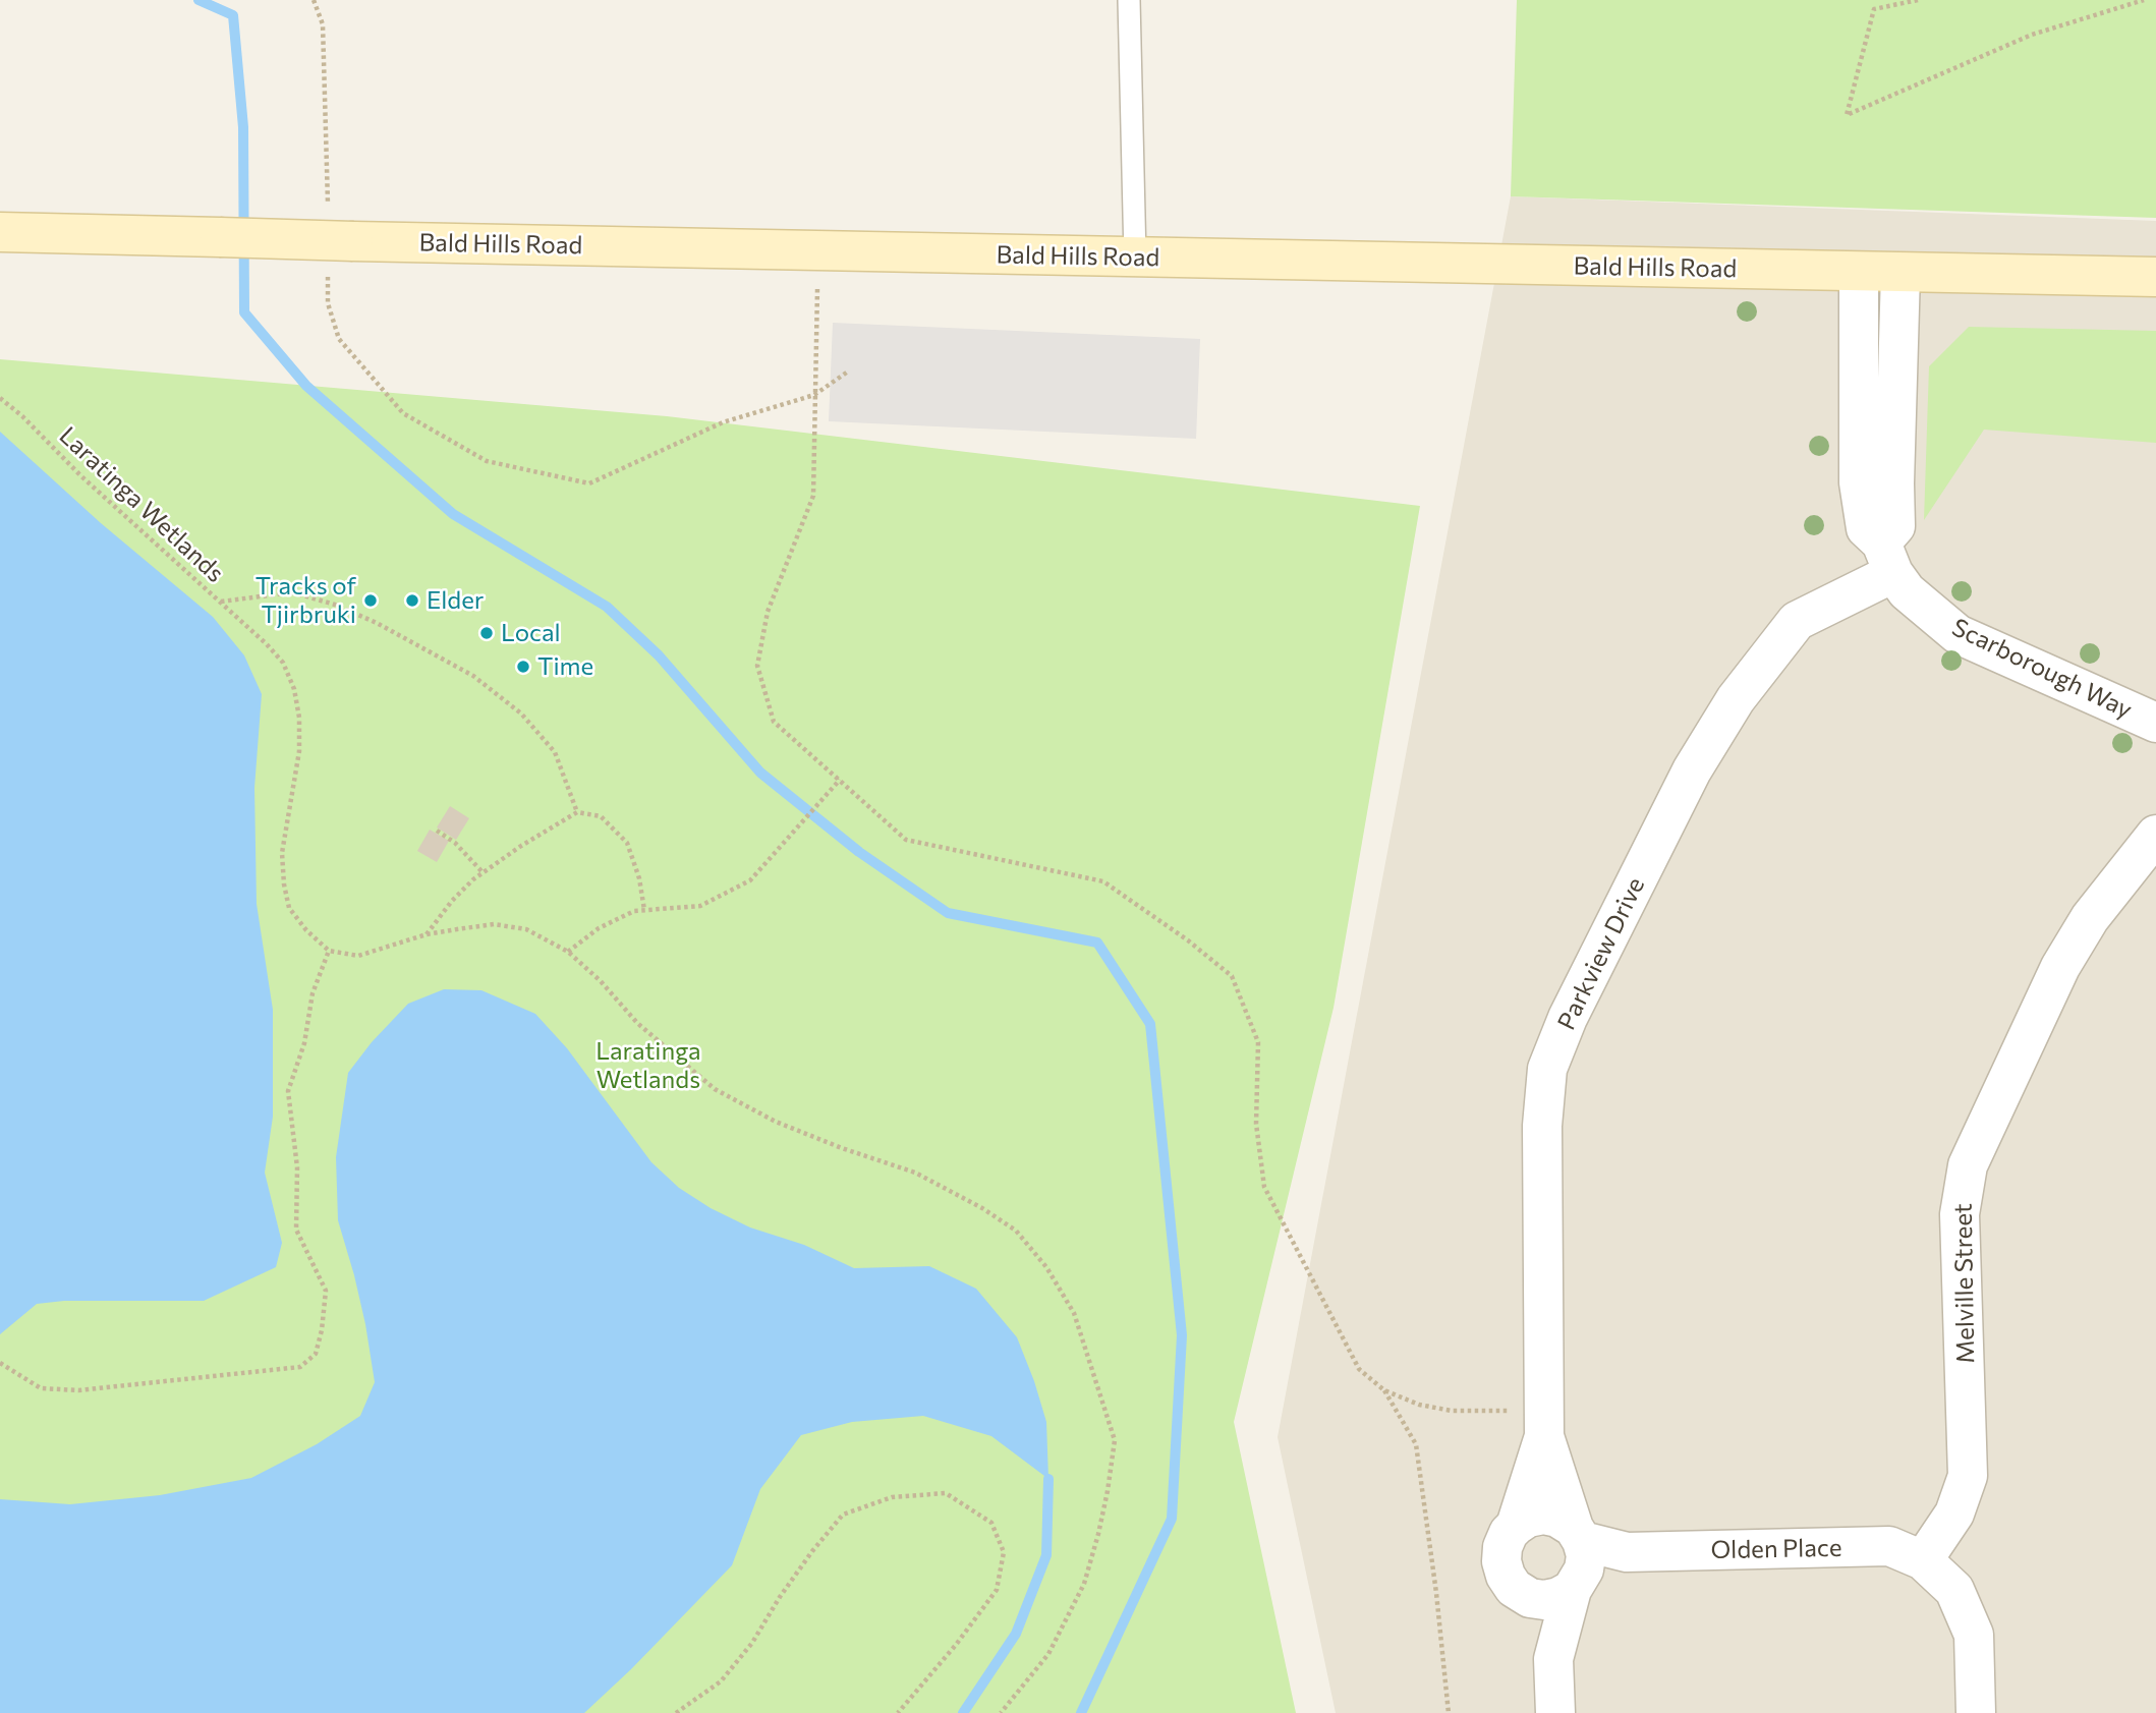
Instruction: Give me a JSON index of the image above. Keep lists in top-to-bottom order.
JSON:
{
  "streets": {
    "main road": ["Bald Hills Road"],
    "street": [
      "Scarborough Way",
      "Parkview Drive",
      "Melville Street",
      "Olden Place"
    ],
    "path": ["Laratinga Wetlands"]
  },
  "crossings": [
    ["Bald Hills Road", "Scarborough Way"],
    ["Scarborough Way", "Parkview Drive"],
    ["Parkview Drive", "Olden Place"],
    ["Melville Street", "Olden Place"]
  ],
  "parks": ["Laratinga Wetlands"],
  "places": [
    "Tracks of Tjirbruki",
    "Elder",
    "Local",
    "Time"
  ]
}
